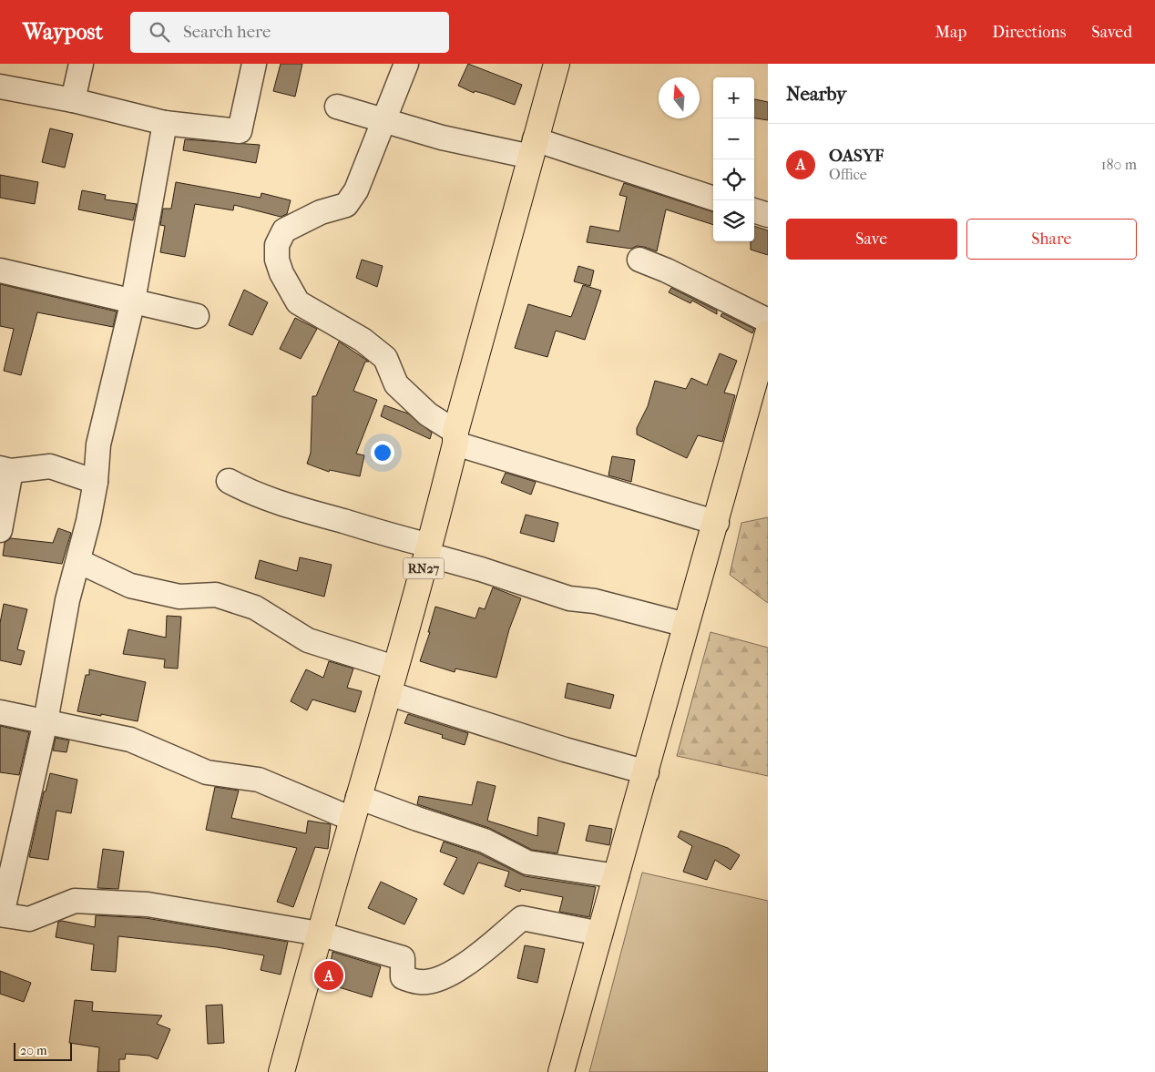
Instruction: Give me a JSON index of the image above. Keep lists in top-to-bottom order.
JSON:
{
  "streets": {
    "main road": ["RN27"]
  },
  "scale_bar": "20 m",
  "north": "top",
  "page": {
    "header": "Waypost",
    "search": "Search here",
    "nav": ["Map", "Directions", "Saved"],
    "heading": "Nearby",
    "map_buttons": ["+", "−"],
    "list": [
      {
        "mark": "A",
        "name": "OASYF",
        "note": "Office",
        "value": "180 m"
      }
    ],
    "buttons": ["Save", "Share"],
    "pins": "A",
    "scale": "20 m"
  }
}
